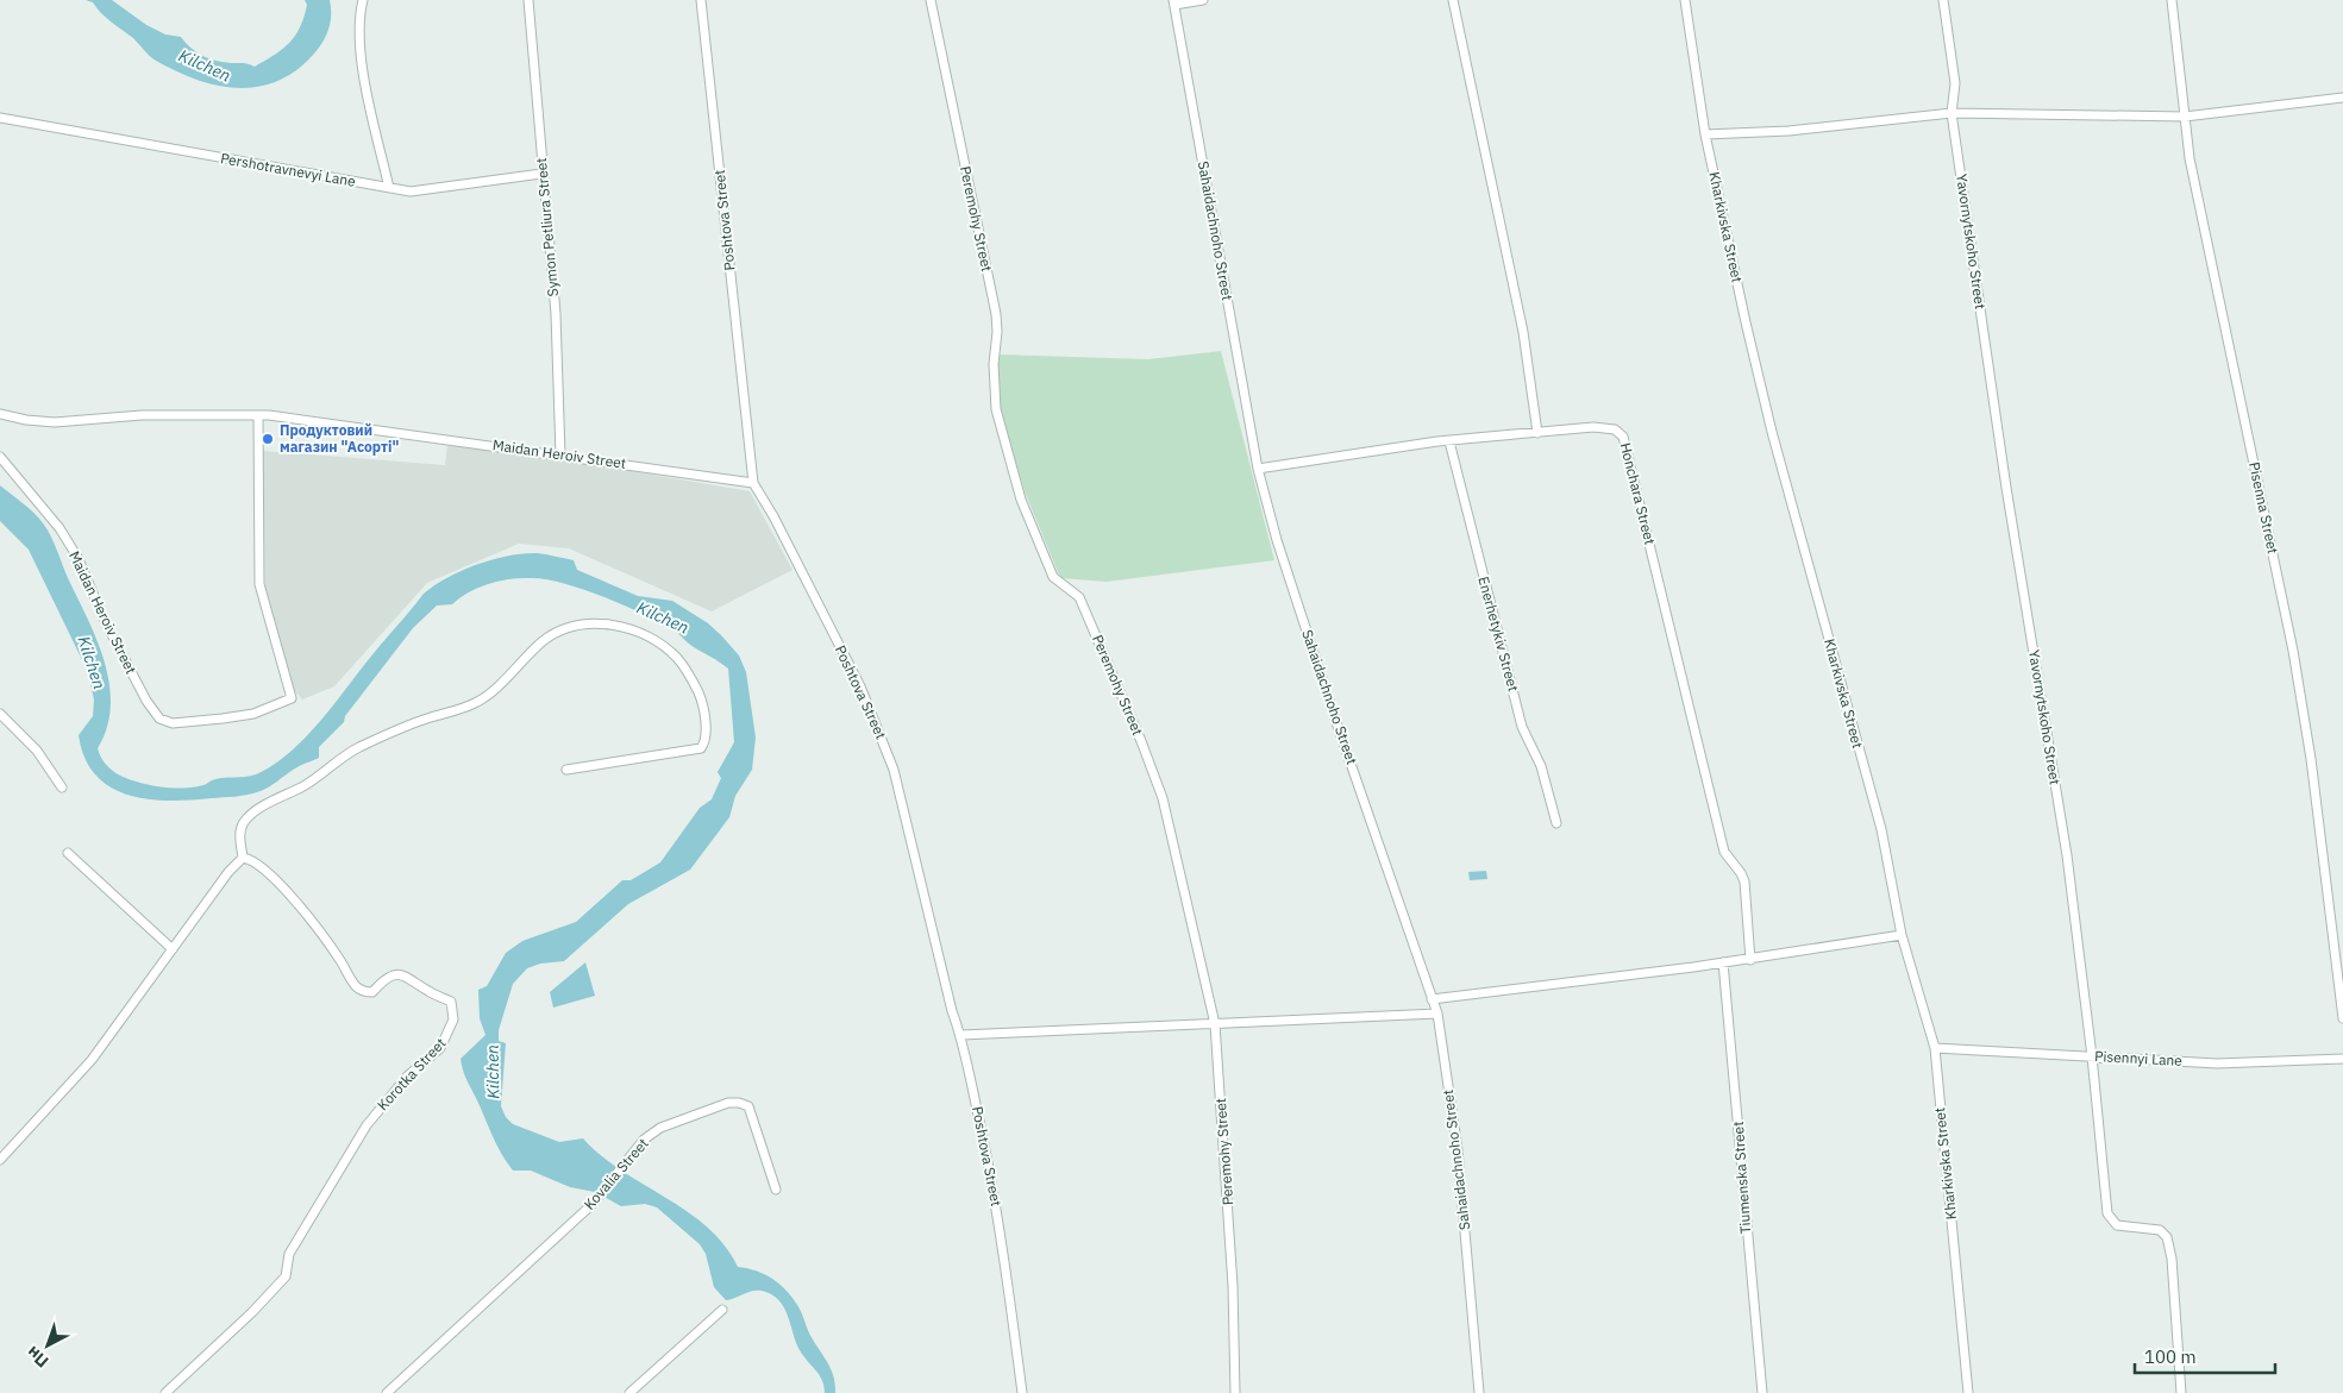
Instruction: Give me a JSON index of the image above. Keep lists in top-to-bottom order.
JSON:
{
  "streets": {
    "street": [
      "Pershotravnevyi Lane",
      "Peremohy Street",
      "Poshtova Street",
      "Symon Petliura Street",
      "Kharkivska Street",
      "Sahaidachnoho Street",
      "Yavornytskoho Street",
      "Maidan Heroiv Street",
      "Honchara Street",
      "Pisenna Street",
      "Enerhetykiv Street",
      "Pisennyi Lane",
      "Korotka Street",
      "Kovalia Street",
      "Tiumenska Street"
    ]
  },
  "crossings": [
    ["Pershotravnevyi Lane", "Symon Petliura Street"],
    ["Poshtova Street", "Maidan Heroiv Street"],
    ["Symon Petliura Street", "Maidan Heroiv Street"],
    ["Kharkivska Street", "Pisennyi Lane"],
    ["Sahaidachnoho Street", "Honchara Street"],
    ["Yavornytskoho Street", "Pisennyi Lane"],
    ["Honchara Street", "Enerhetykiv Street"]
  ],
  "water": ["Kilchen"],
  "places": ["Продуктовий магазин \"Асорті\""],
  "scale_bar": "100 m",
  "north": "bottom left"
}
